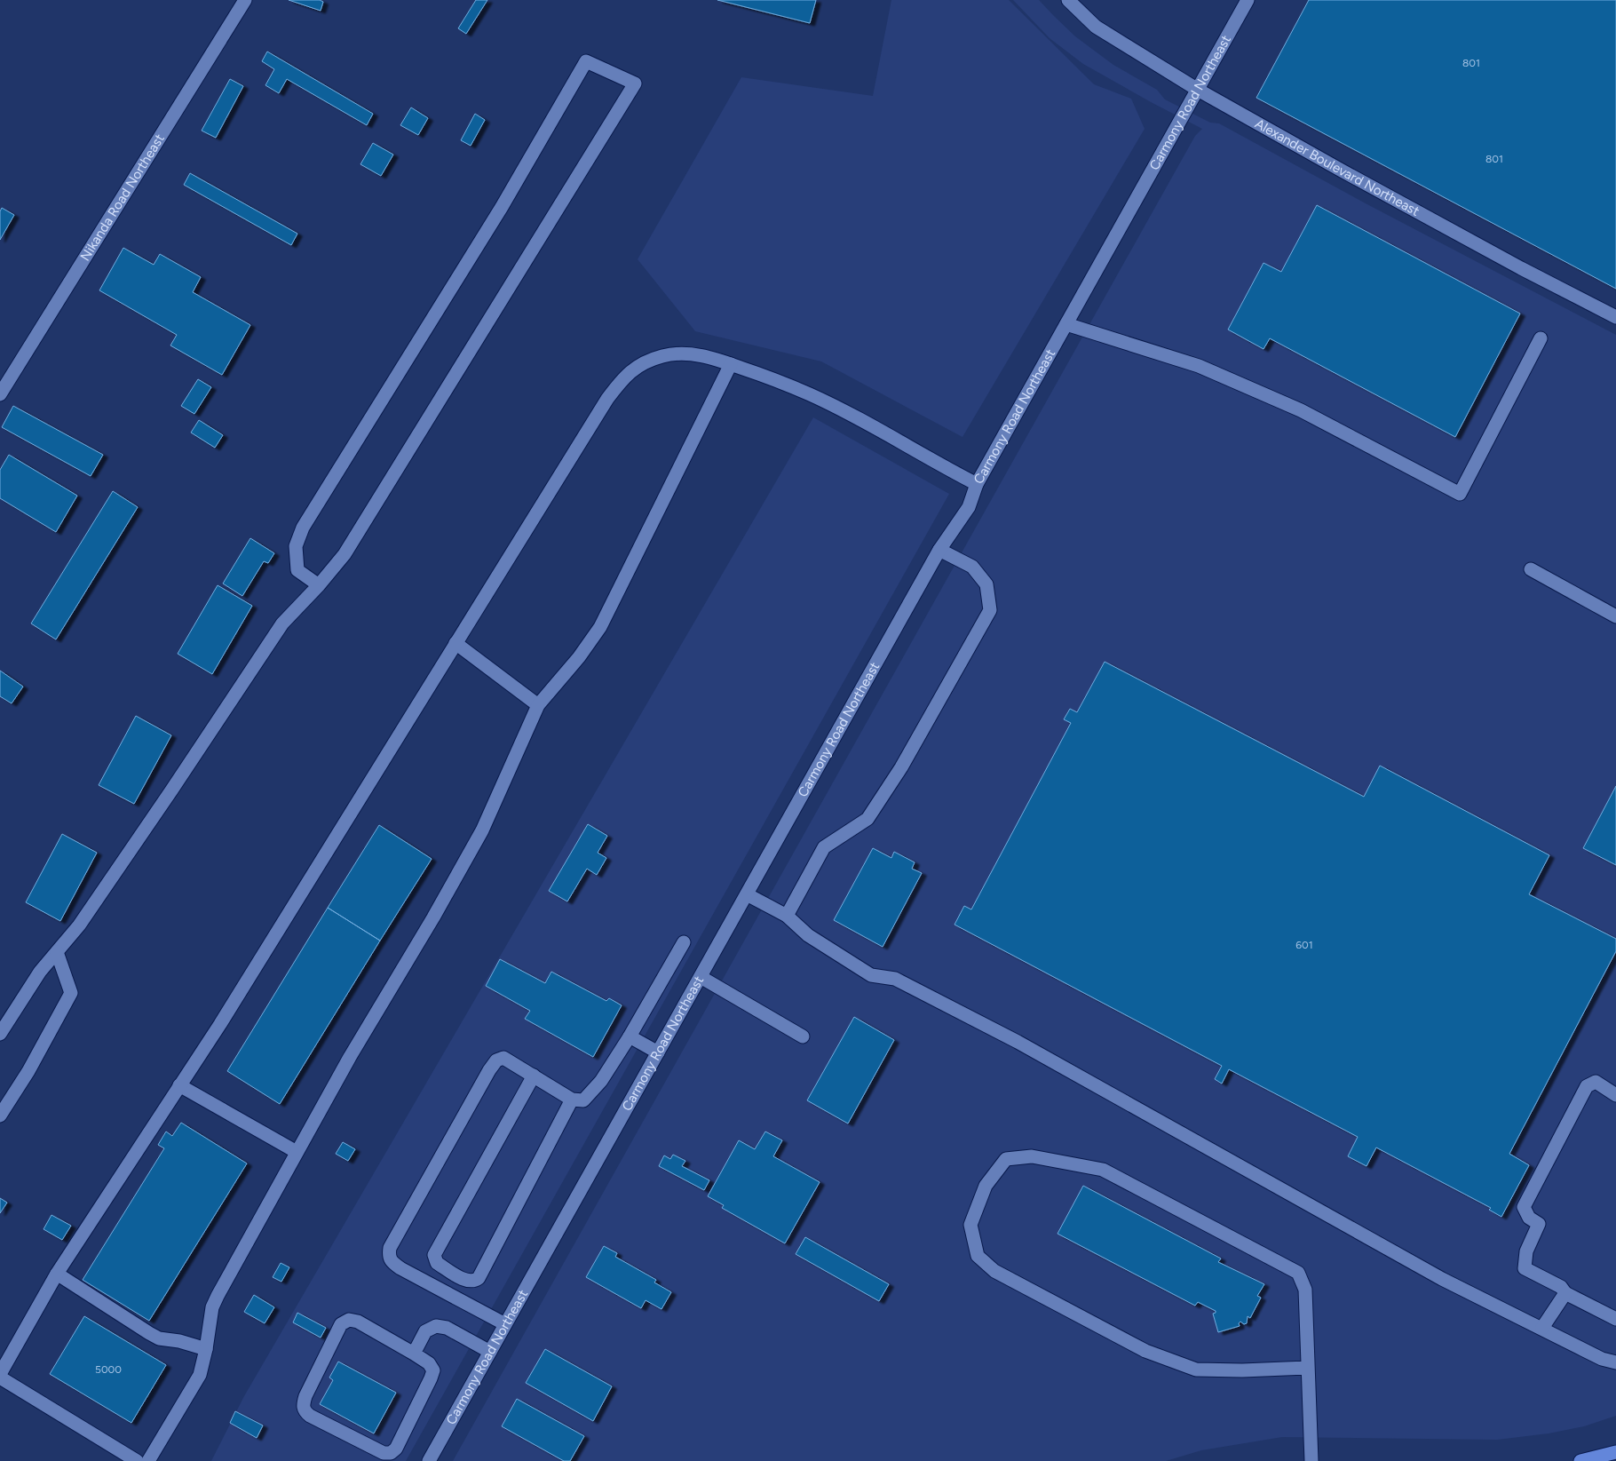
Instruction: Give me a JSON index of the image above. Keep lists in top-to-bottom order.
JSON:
{
  "streets": {
    "street": ["Carmony Road Northeast", "Alexander Boulevard Northeast", "Nikanda Road Northeast"]
  },
  "crossings": [
    ["Carmony Road Northeast", "Alexander Boulevard Northeast"]
  ],
  "house_numbers": [
    "801",
    "801",
    "601",
    "5000"
  ]
}
